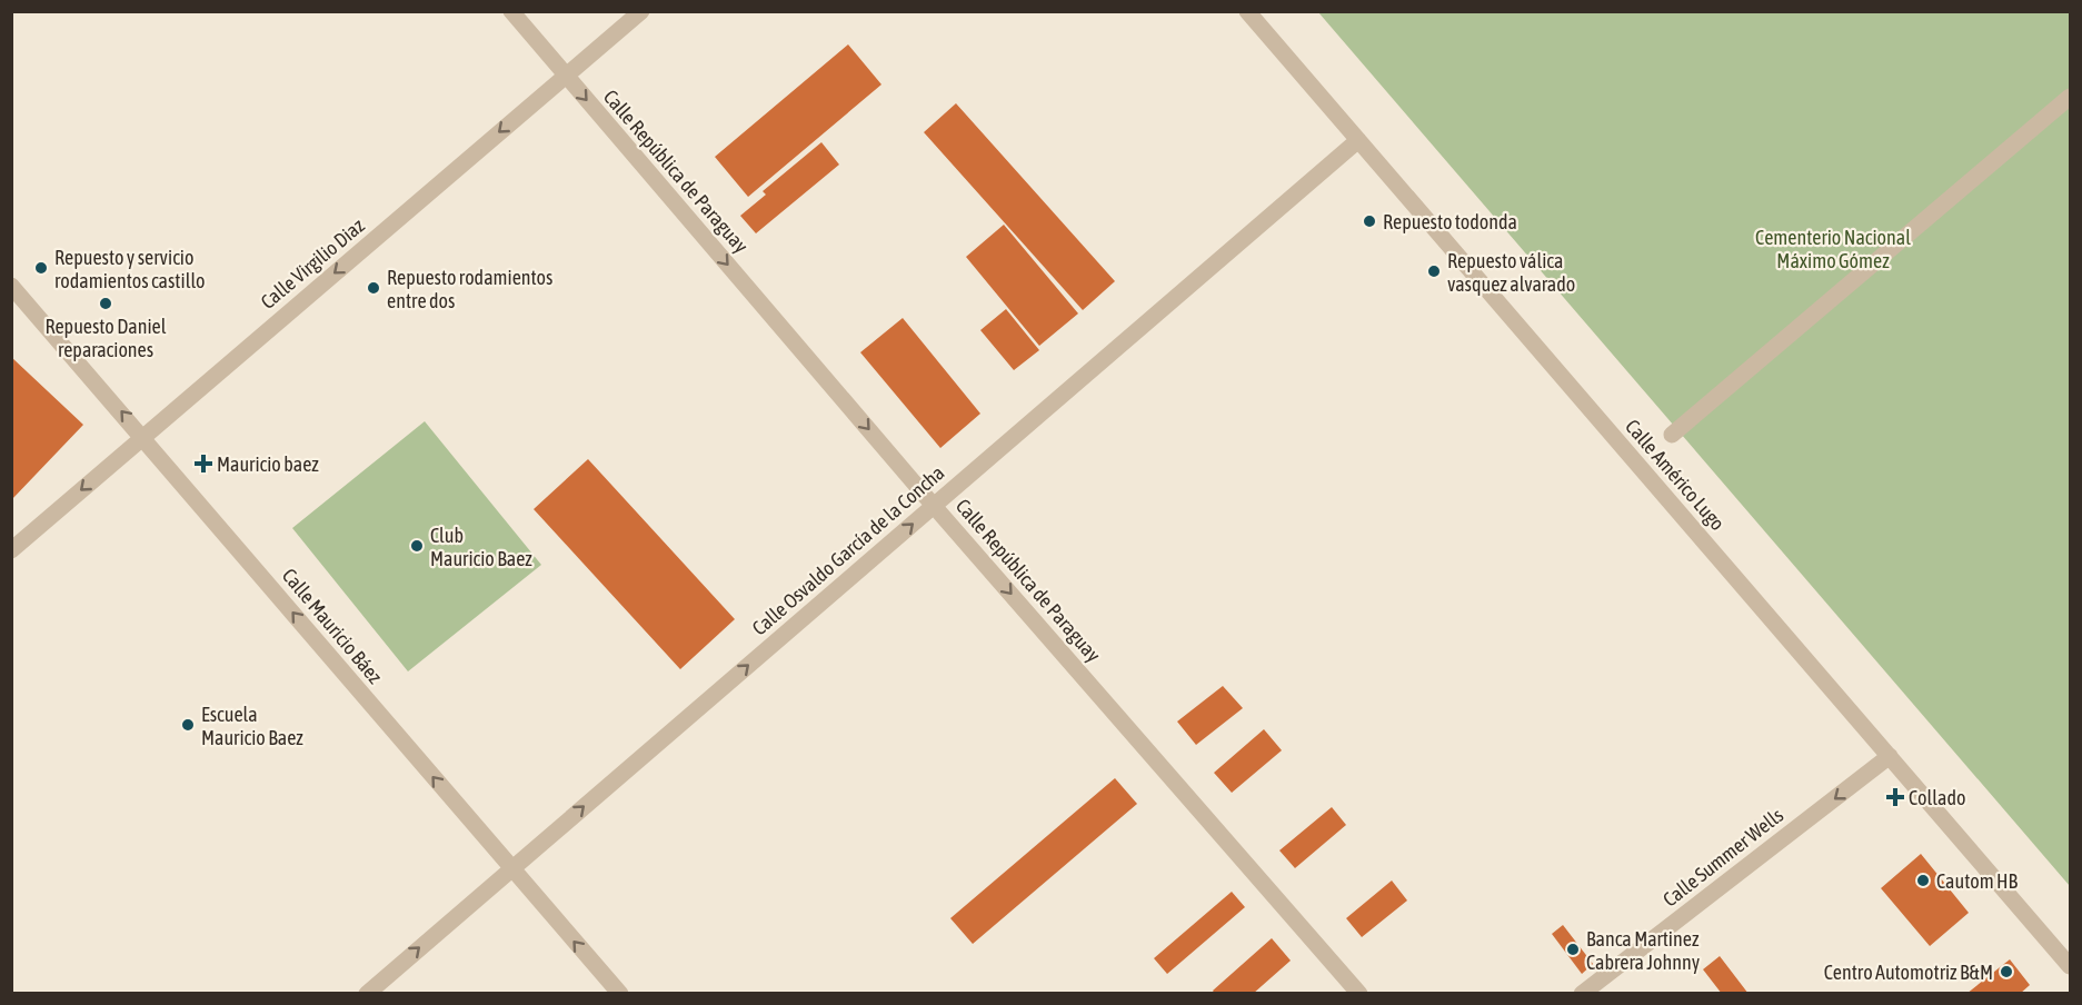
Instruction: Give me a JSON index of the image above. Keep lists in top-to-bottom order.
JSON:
{
  "streets": {
    "street": [
      "Calle República de Paraguay",
      "Calle Virgilio Diaz",
      "Calle Américo Lugo",
      "Calle Osvaldo García de la Concha",
      "Calle Mauricio Báez",
      "Calle Summer Wells"
    ]
  },
  "crossings": [
    ["Calle República de Paraguay", "Calle Virgilio Diaz"],
    ["Calle República de Paraguay", "Calle Osvaldo García de la Concha"],
    ["Calle Virgilio Diaz", "Calle Mauricio Báez"],
    ["Calle Américo Lugo", "Calle Osvaldo García de la Concha"],
    ["Calle Américo Lugo", "Calle Summer Wells"],
    ["Calle Osvaldo García de la Concha", "Calle Mauricio Báez"]
  ],
  "one_way": [
    "Calle República de Paraguay",
    "Calle Virgilio Diaz",
    "Calle Osvaldo García de la Concha",
    "Calle Mauricio Báez",
    "Calle Summer Wells"
  ],
  "parks": ["Cementerio Nacional Máximo Gómez"],
  "places": {
    "other": [
      "Repuesto todonda",
      "Repuesto y servicio rodamientos castillo",
      "Repuesto válica vasquez alvarado",
      "Repuesto rodamientos entre dos",
      "Repuesto Daniel reparaciones",
      "Club Mauricio Baez",
      "Escuela Mauricio Baez",
      "Cautom HB",
      "Banca Martinez Cabrera Johnny",
      "Centro Automotriz B&M"
    ],
    "health": ["Mauricio baez", "Collado"]
  }
}
